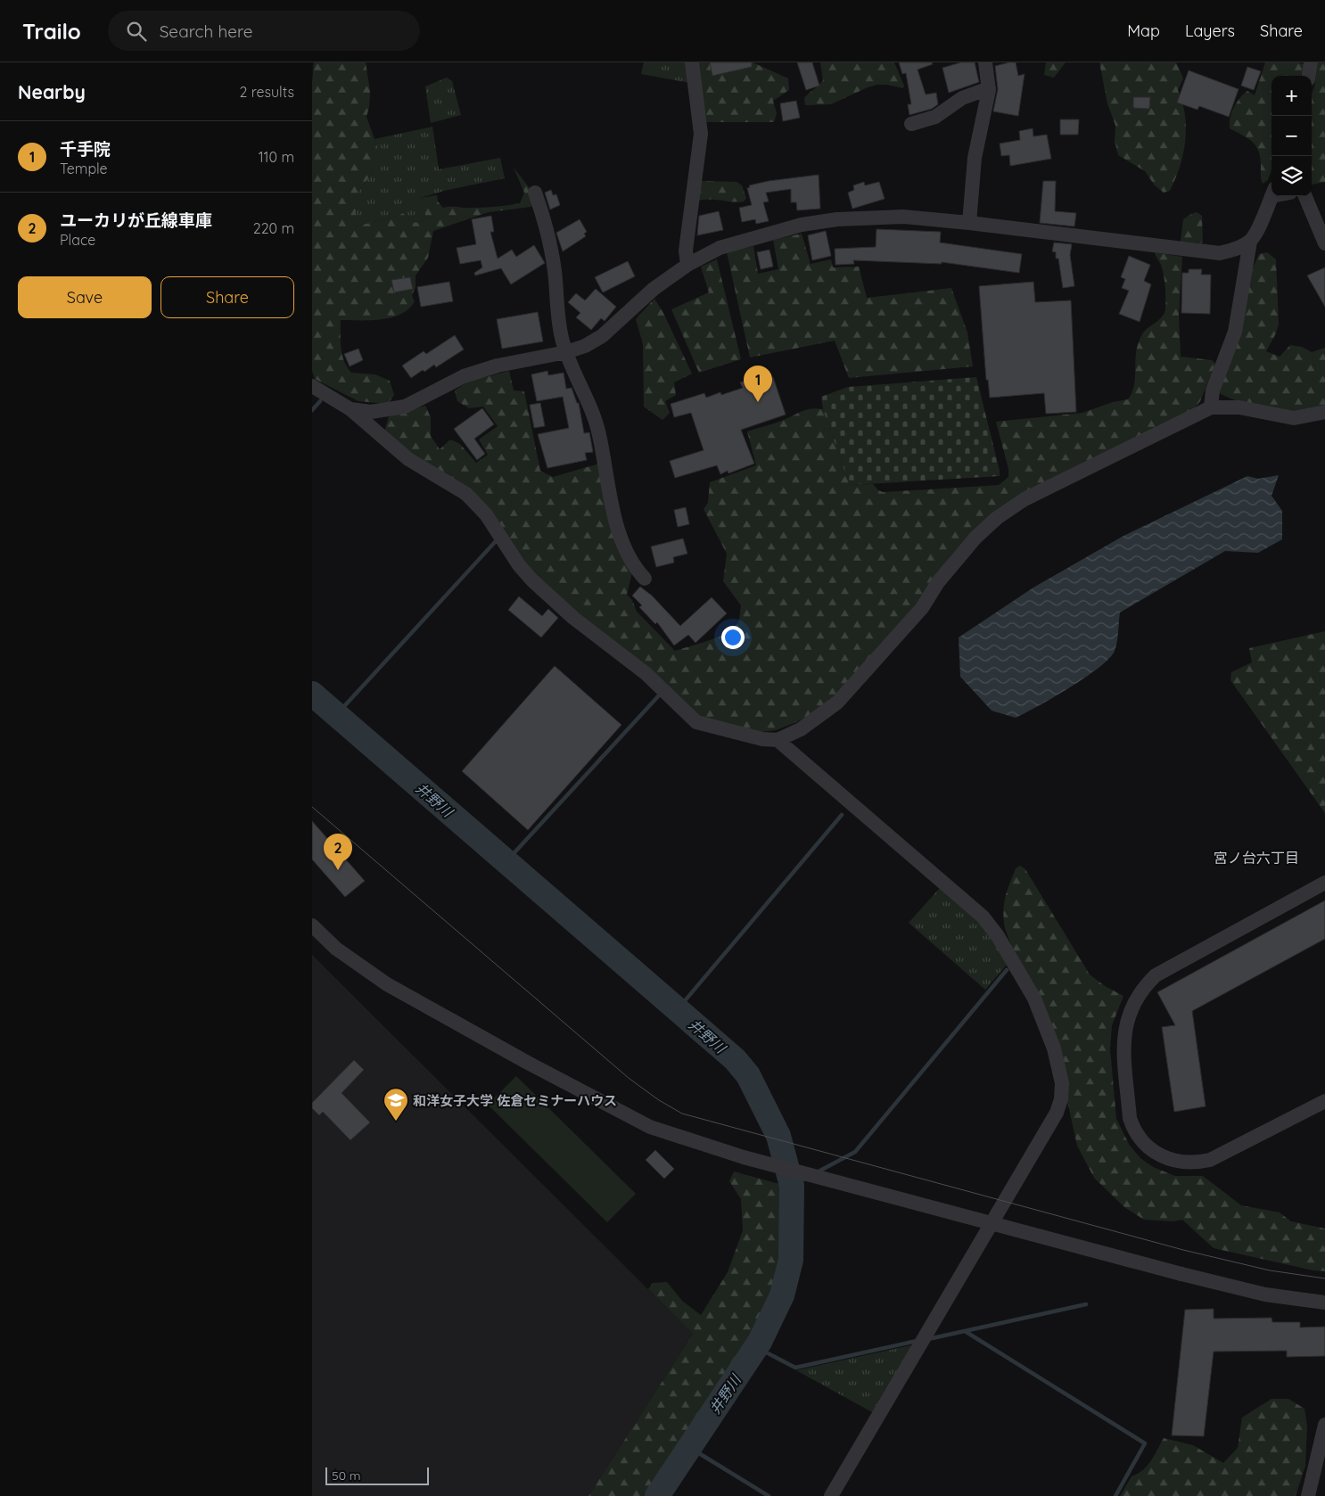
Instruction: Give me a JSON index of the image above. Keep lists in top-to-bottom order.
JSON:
{
  "districts": ["宮ノ台六丁目"],
  "water": ["井野川"],
  "places": {
    "school or university": ["和洋女子大学 佐倉セミナーハウス"]
  },
  "scale_bar": "50 m",
  "page": {
    "header": "Trailo",
    "search": "Search here",
    "nav": ["Map", "Layers", "Share"],
    "heading": ["Nearby", "2 results"],
    "map_buttons": ["+", "−"],
    "list": [
      {
        "mark": "1",
        "name": "千手院",
        "note": "Temple",
        "value": "110 m"
      },
      {
        "mark": "2",
        "name": "ユーカリが丘線車庫",
        "note": "Place",
        "value": "220 m"
      }
    ],
    "buttons": ["Save", "Share"],
    "pins": ["1", "2"],
    "scale": "50 m"
  }
}
